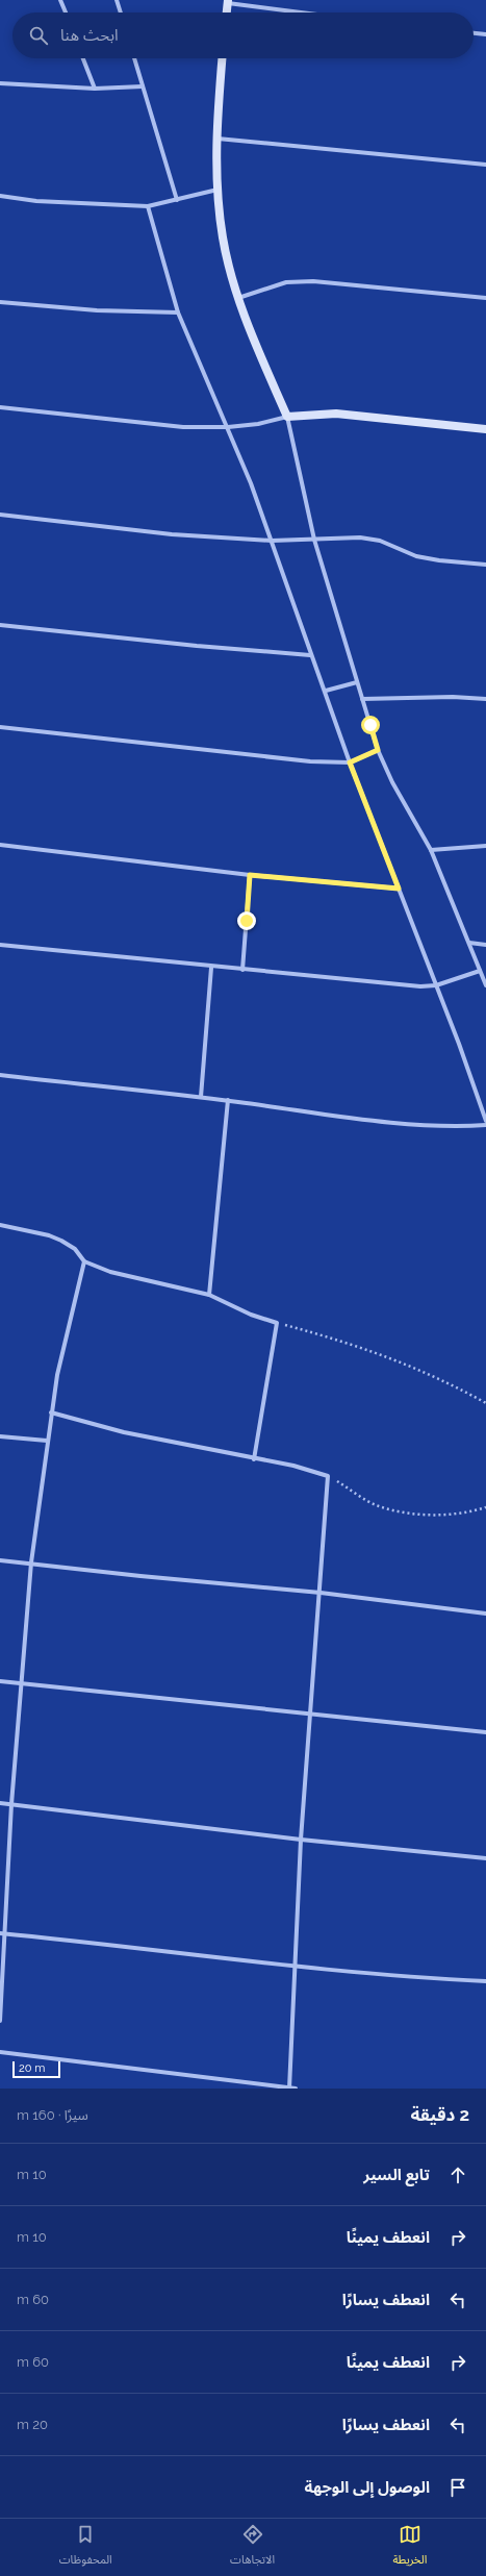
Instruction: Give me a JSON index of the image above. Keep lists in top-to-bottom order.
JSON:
{
  "scale_bar": "20 m",
  "page": {
    "search": "ابحث هنا",
    "scale": "20 m",
    "heading": ["2 دقيقة", "سيرًا · 160 m"],
    "list": [
      ["تابع السير", "10 m"],
      ["انعطف يمينًا", "10 m"],
      ["انعطف يسارًا", "60 m"],
      ["انعطف يمينًا", "60 m"],
      ["انعطف يسارًا", "20 m"],
      "الوصول إلى الوجهة"
    ],
    "nav": ["الخريطة", "الاتجاهات", "المحفوظات"]
  }
}
